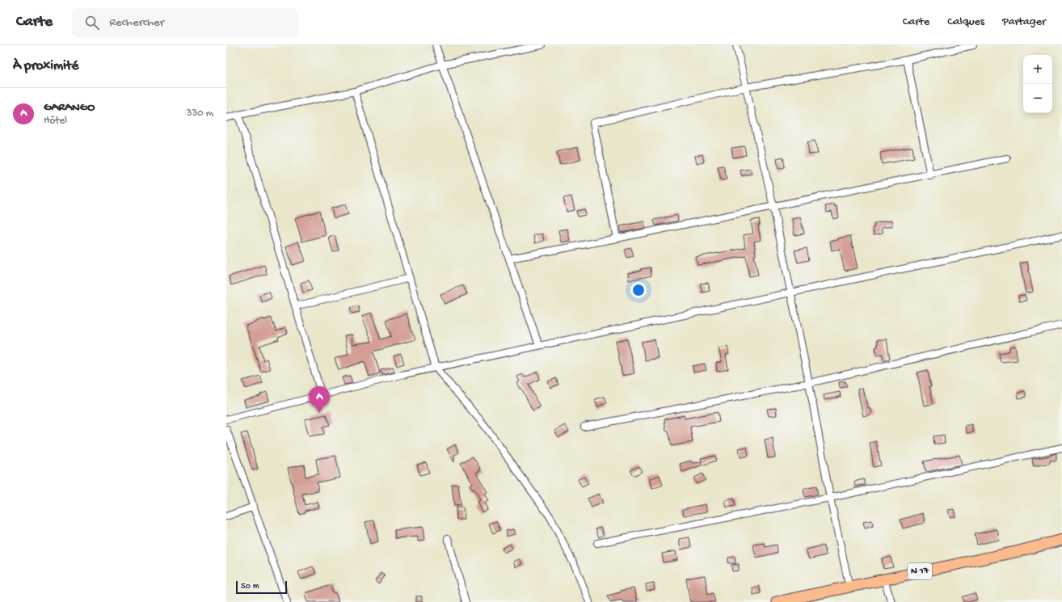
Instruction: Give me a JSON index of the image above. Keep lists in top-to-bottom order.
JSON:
{
  "streets": {
    "main road": ["N 17"]
  },
  "scale_bar": "50 m",
  "page": {
    "header": "Carte",
    "search": "Rechercher",
    "nav": ["Carte", "Calques", "Partager"],
    "heading": "À proximité",
    "map_buttons": ["+", "−"],
    "list": [
      {
        "mark": "A",
        "name": "GARANGO",
        "note": "Hôtel",
        "value": "330 m"
      }
    ],
    "pins": "A",
    "scale": "50 m"
  }
}
